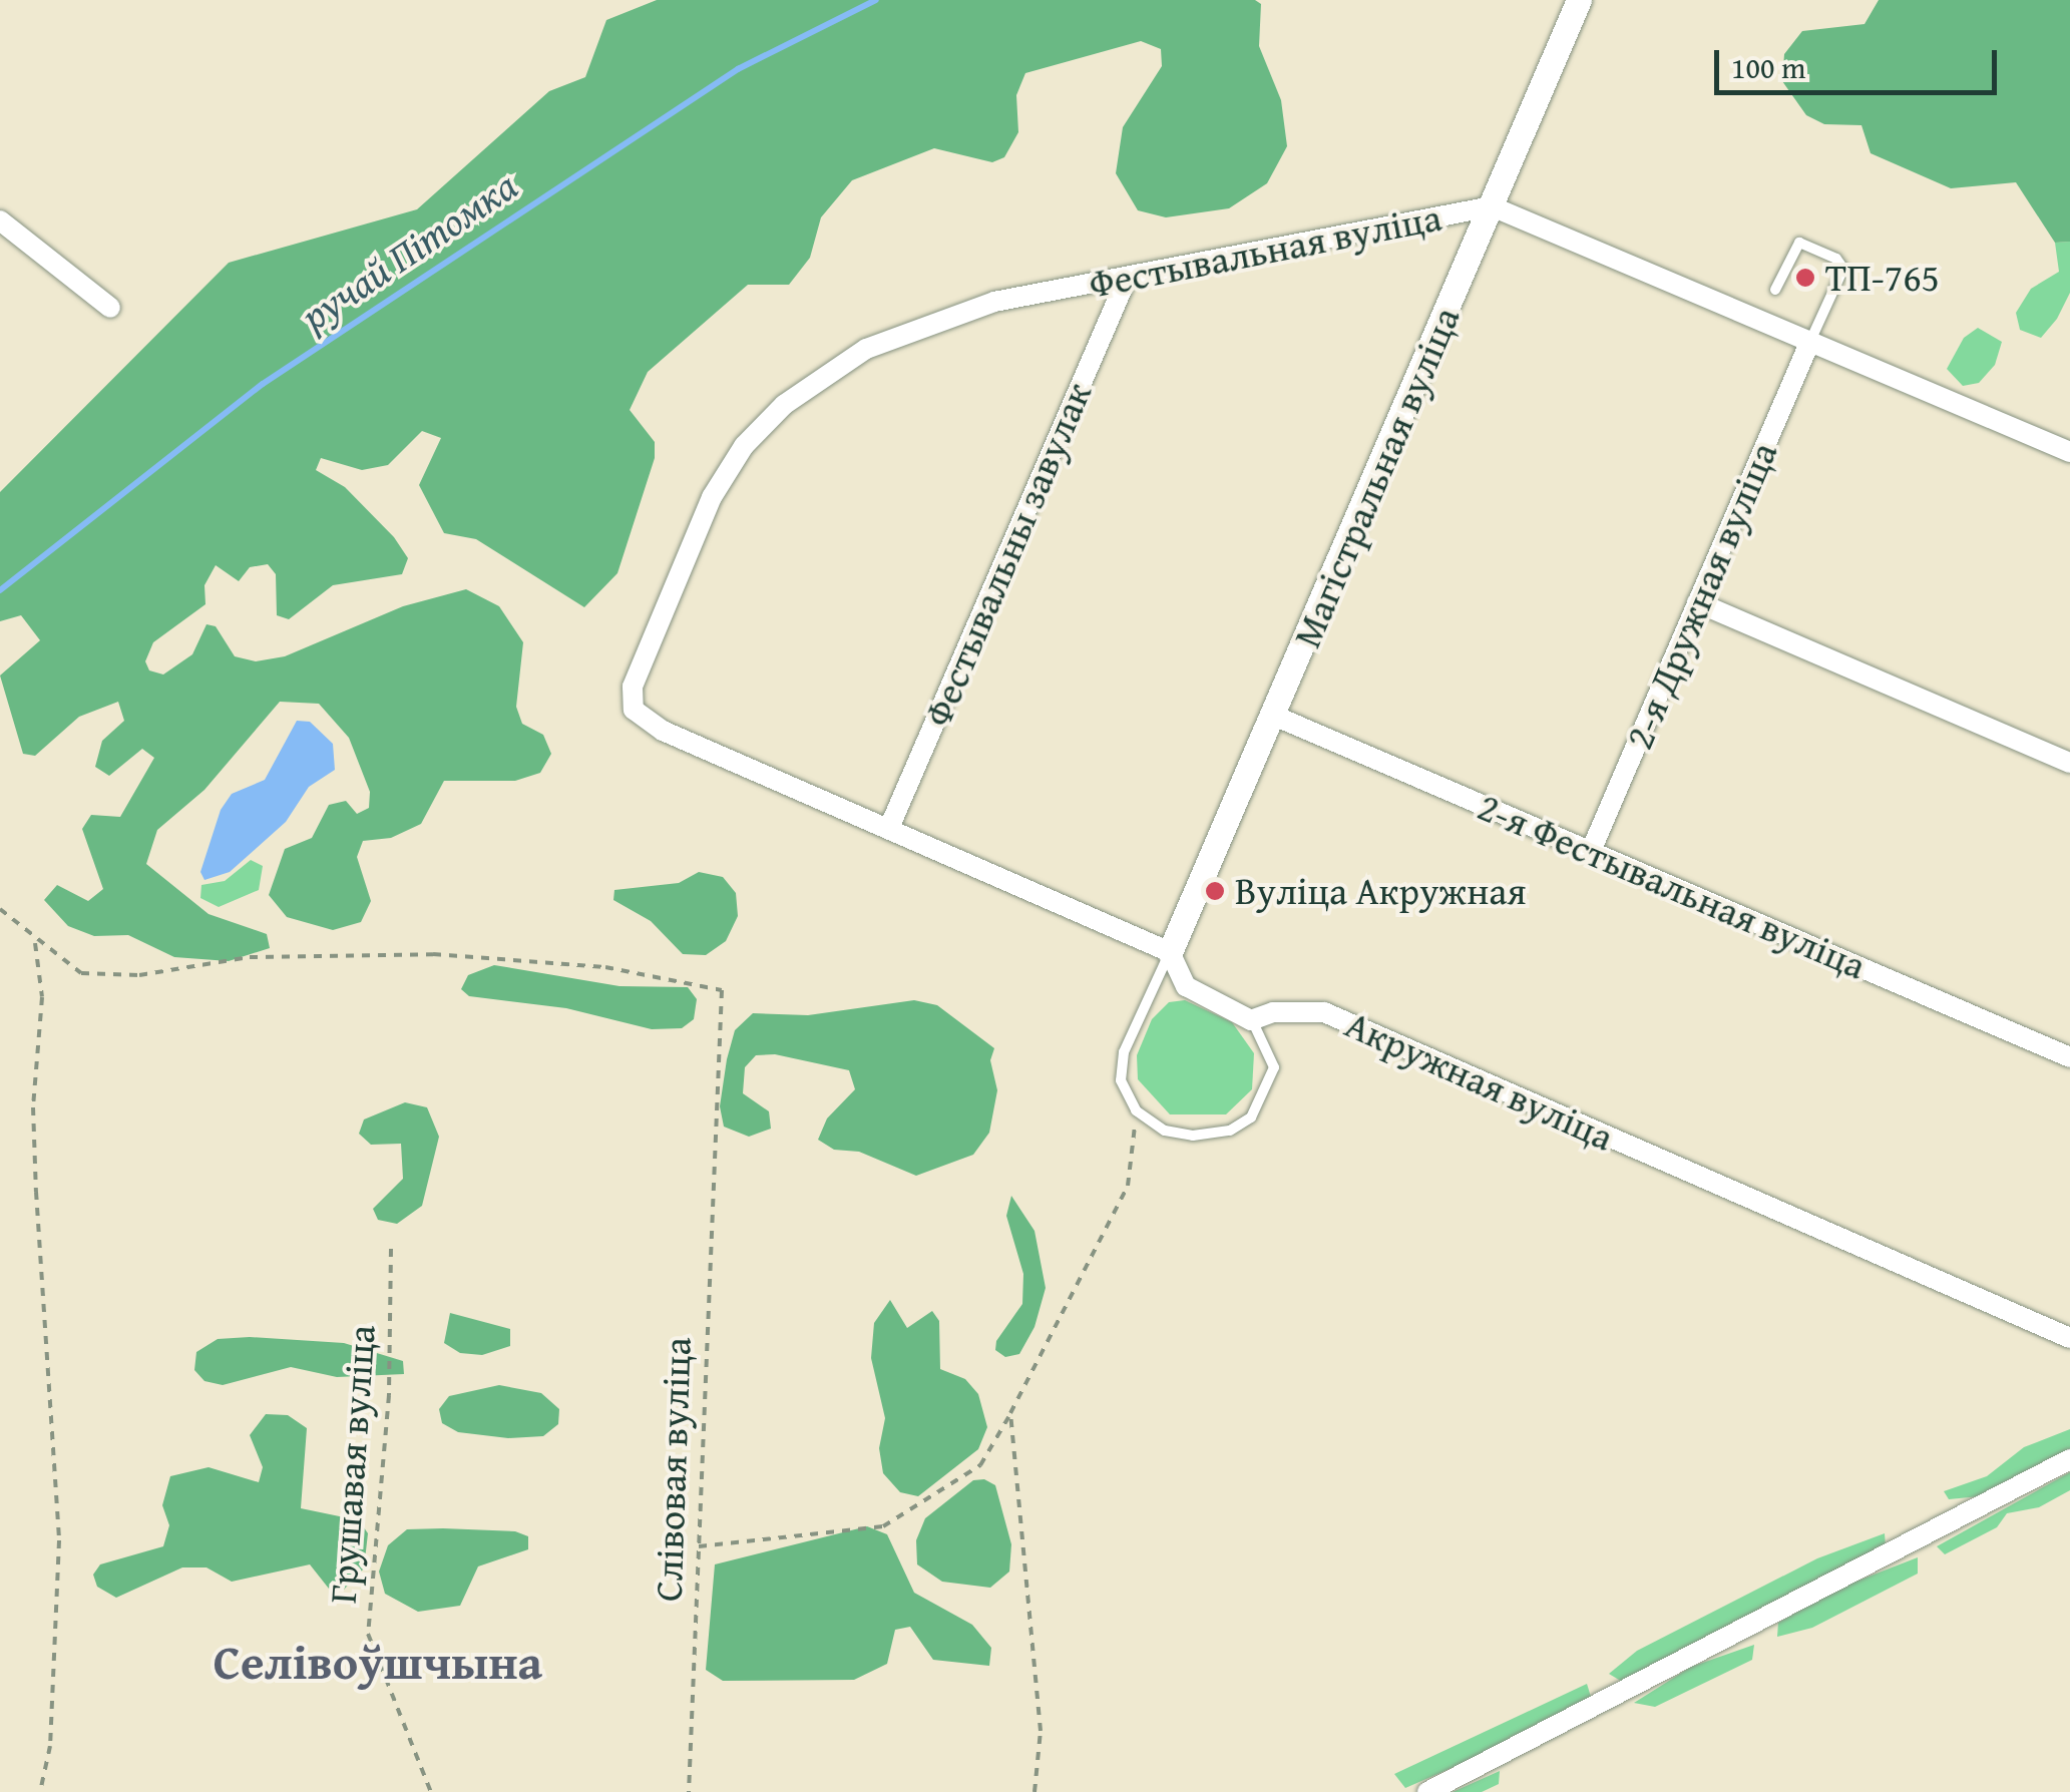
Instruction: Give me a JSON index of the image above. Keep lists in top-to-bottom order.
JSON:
{
  "streets": {
    "street": [
      "Фестывальная вуліца",
      "Магістральная вуліца",
      "Фестывальны завулак",
      "2-я Дружная вуліца",
      "2-я Фестывальная вуліца",
      "Акружная вуліца"
    ],
    "path": ["Грушавая вуліца", "Слівовая вуліца"]
  },
  "crossings": [
    ["Фестывальная вуліца", "Магістральная вуліца"],
    ["Фестывальная вуліца", "Фестывальны завулак"],
    ["Фестывальная вуліца", "2-я Дружная вуліца"],
    ["Магістральная вуліца", "2-я Фестывальная вуліца"],
    ["2-я Дружная вуліца", "2-я Фестывальная вуліца"]
  ],
  "districts": ["Селівоўшчына"],
  "water": ["ручай Пітомка"],
  "places": ["ТП-765", "Вуліца Акружная"],
  "scale_bar": "100 m"
}
